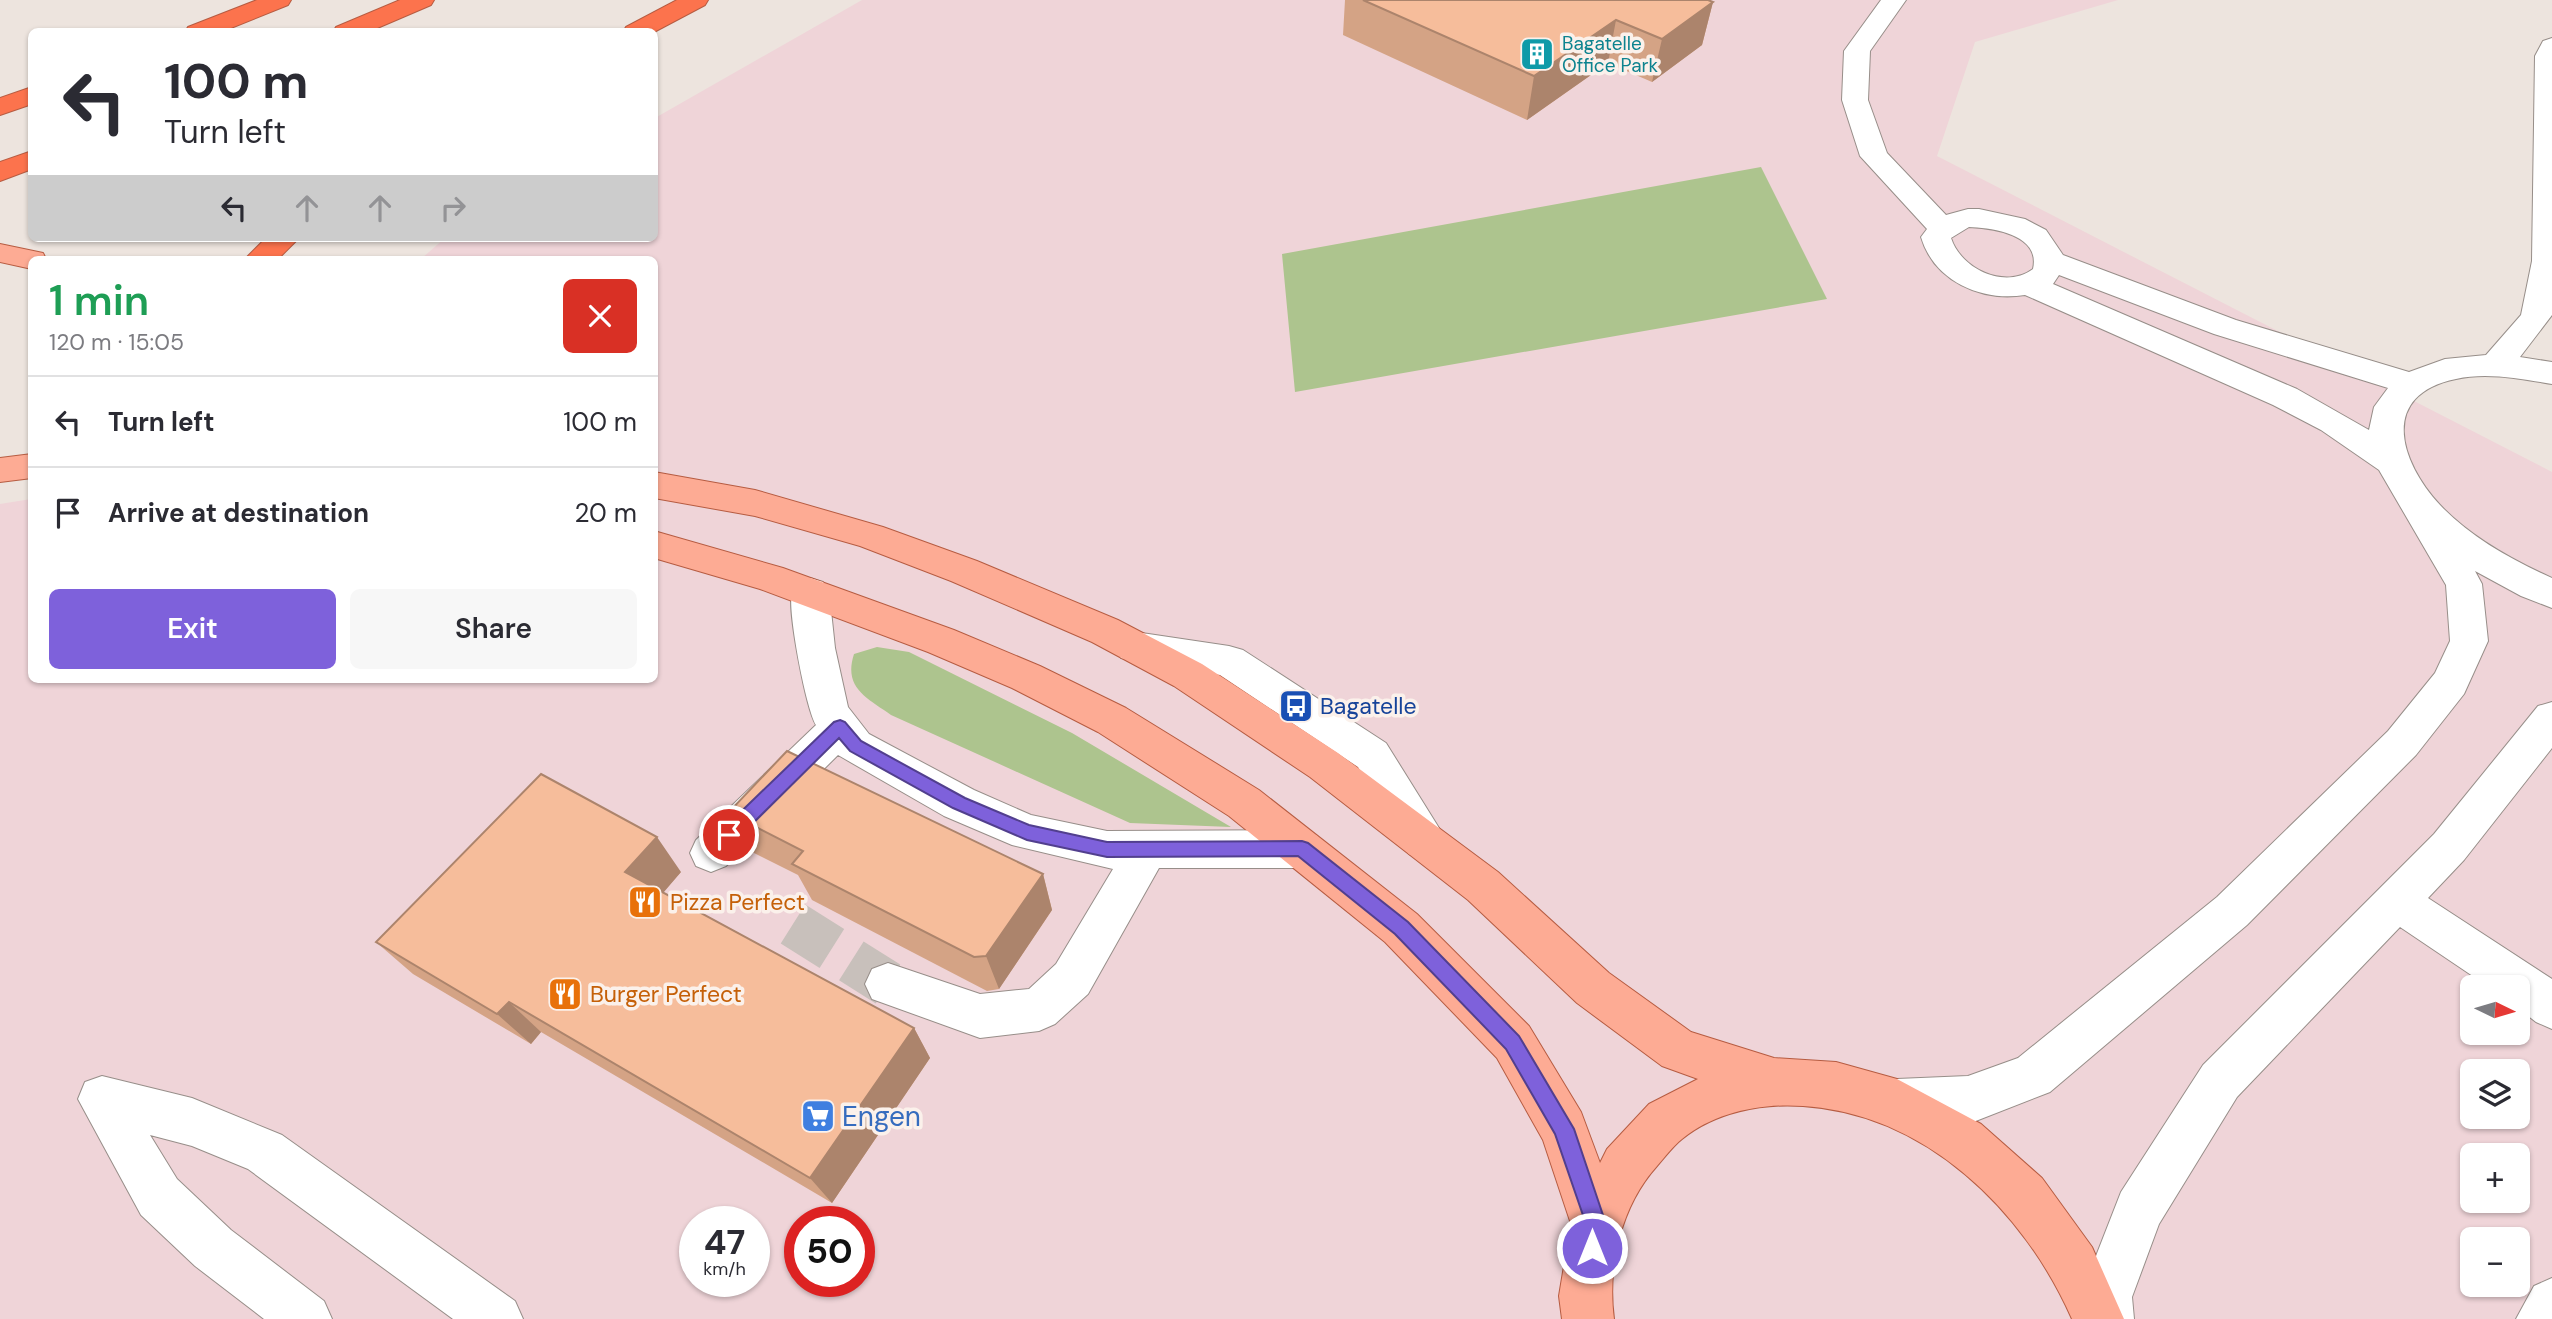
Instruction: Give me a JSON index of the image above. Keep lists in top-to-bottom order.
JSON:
{
  "places": {
    "building": ["Bagatelle Office Park"],
    "bus stop": ["Bagatelle"],
    "restaurant": ["Pizza Perfect", "Burger Perfect"],
    "supermarket": ["Engen"]
  },
  "north": "right",
  "page": {
    "turn": ["100 m", "Turn left"],
    "heading": ["1 min", "120 m · 15:05"],
    "list": [
      {
        "name": "Turn left",
        "value": "100 m"
      },
      {
        "name": "Arrive at destination",
        "value": "20 m"
      }
    ],
    "buttons": ["Exit", "Share"],
    "map_buttons": ["+", "−"],
    "speed": "47 km/h",
    "limit": "50"
  }
}
